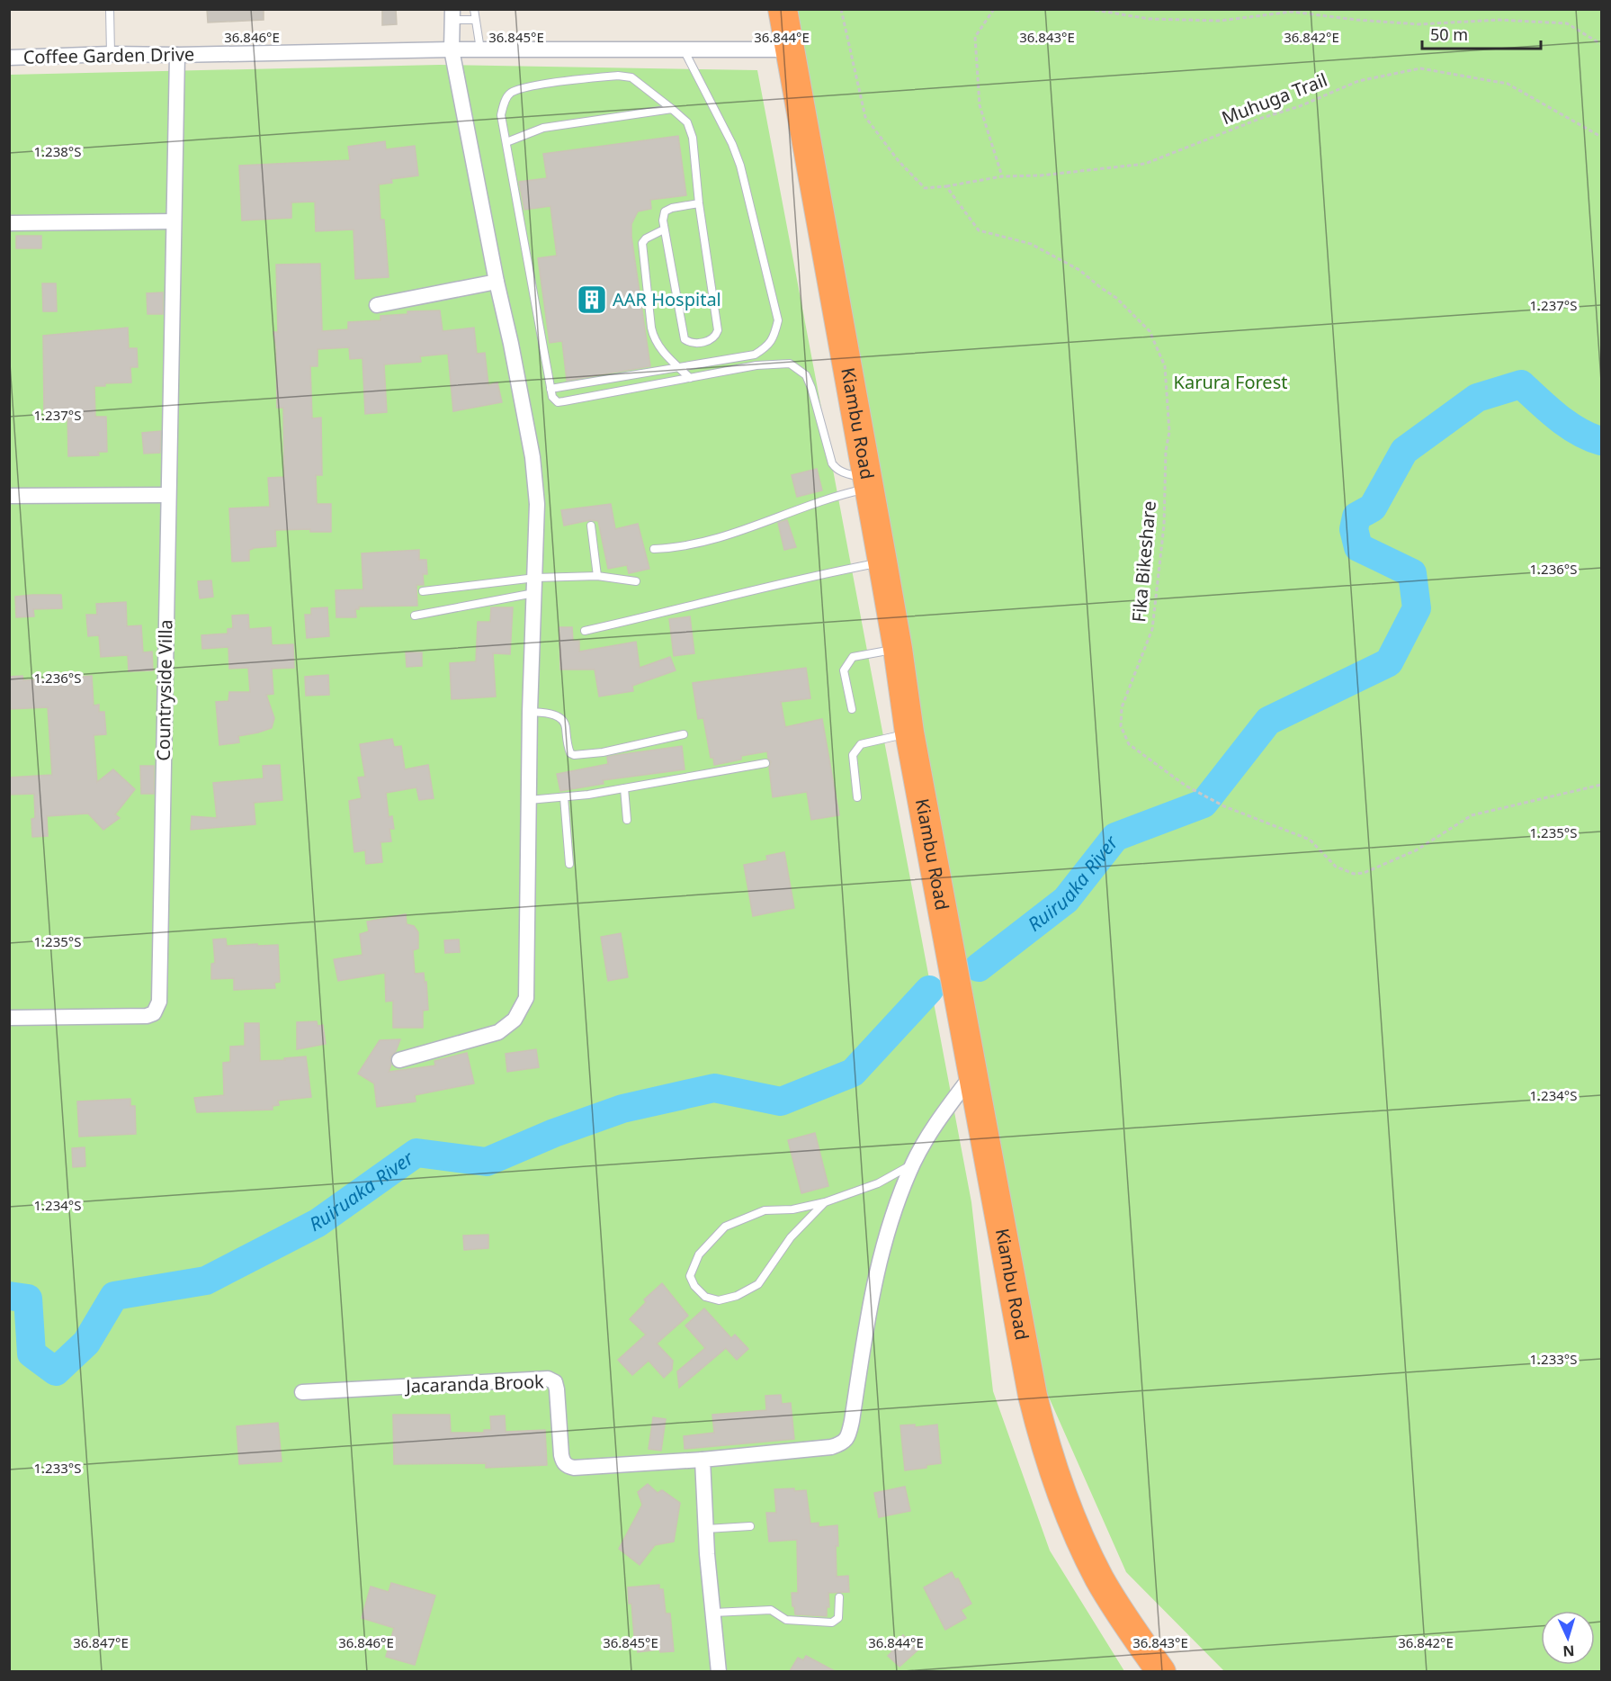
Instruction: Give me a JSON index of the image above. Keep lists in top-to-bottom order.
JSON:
{
  "streets": {
    "highway": ["Kiambu Road"],
    "street": ["Coffee Garden Drive", "Countryside Villa", "Jacaranda Brook"],
    "path": ["Muhuga Trail", "Fika Bikeshare"]
  },
  "crossings": [
    ["Coffee Garden Drive", "Kiambu Road"],
    ["Coffee Garden Drive", "Countryside Villa"],
    ["Muhuga Trail", "Fika Bikeshare"],
    ["Kiambu Road", "Jacaranda Brook"]
  ],
  "water": ["Ruiruaka River"],
  "parks": ["Karura Forest"],
  "places": {
    "building": ["AAR Hospital"]
  },
  "scale_bar": "50 m",
  "north": "bottom",
  "coordinates": [
    "36.846°E",
    "36.845°E",
    "36.844°E",
    "36.843°E",
    "36.842°E",
    "1.238°S",
    "1.237°S",
    "1.236°S",
    "1.235°S",
    "1.234°S",
    "1.233°S",
    "36.847°E"
  ]
}
